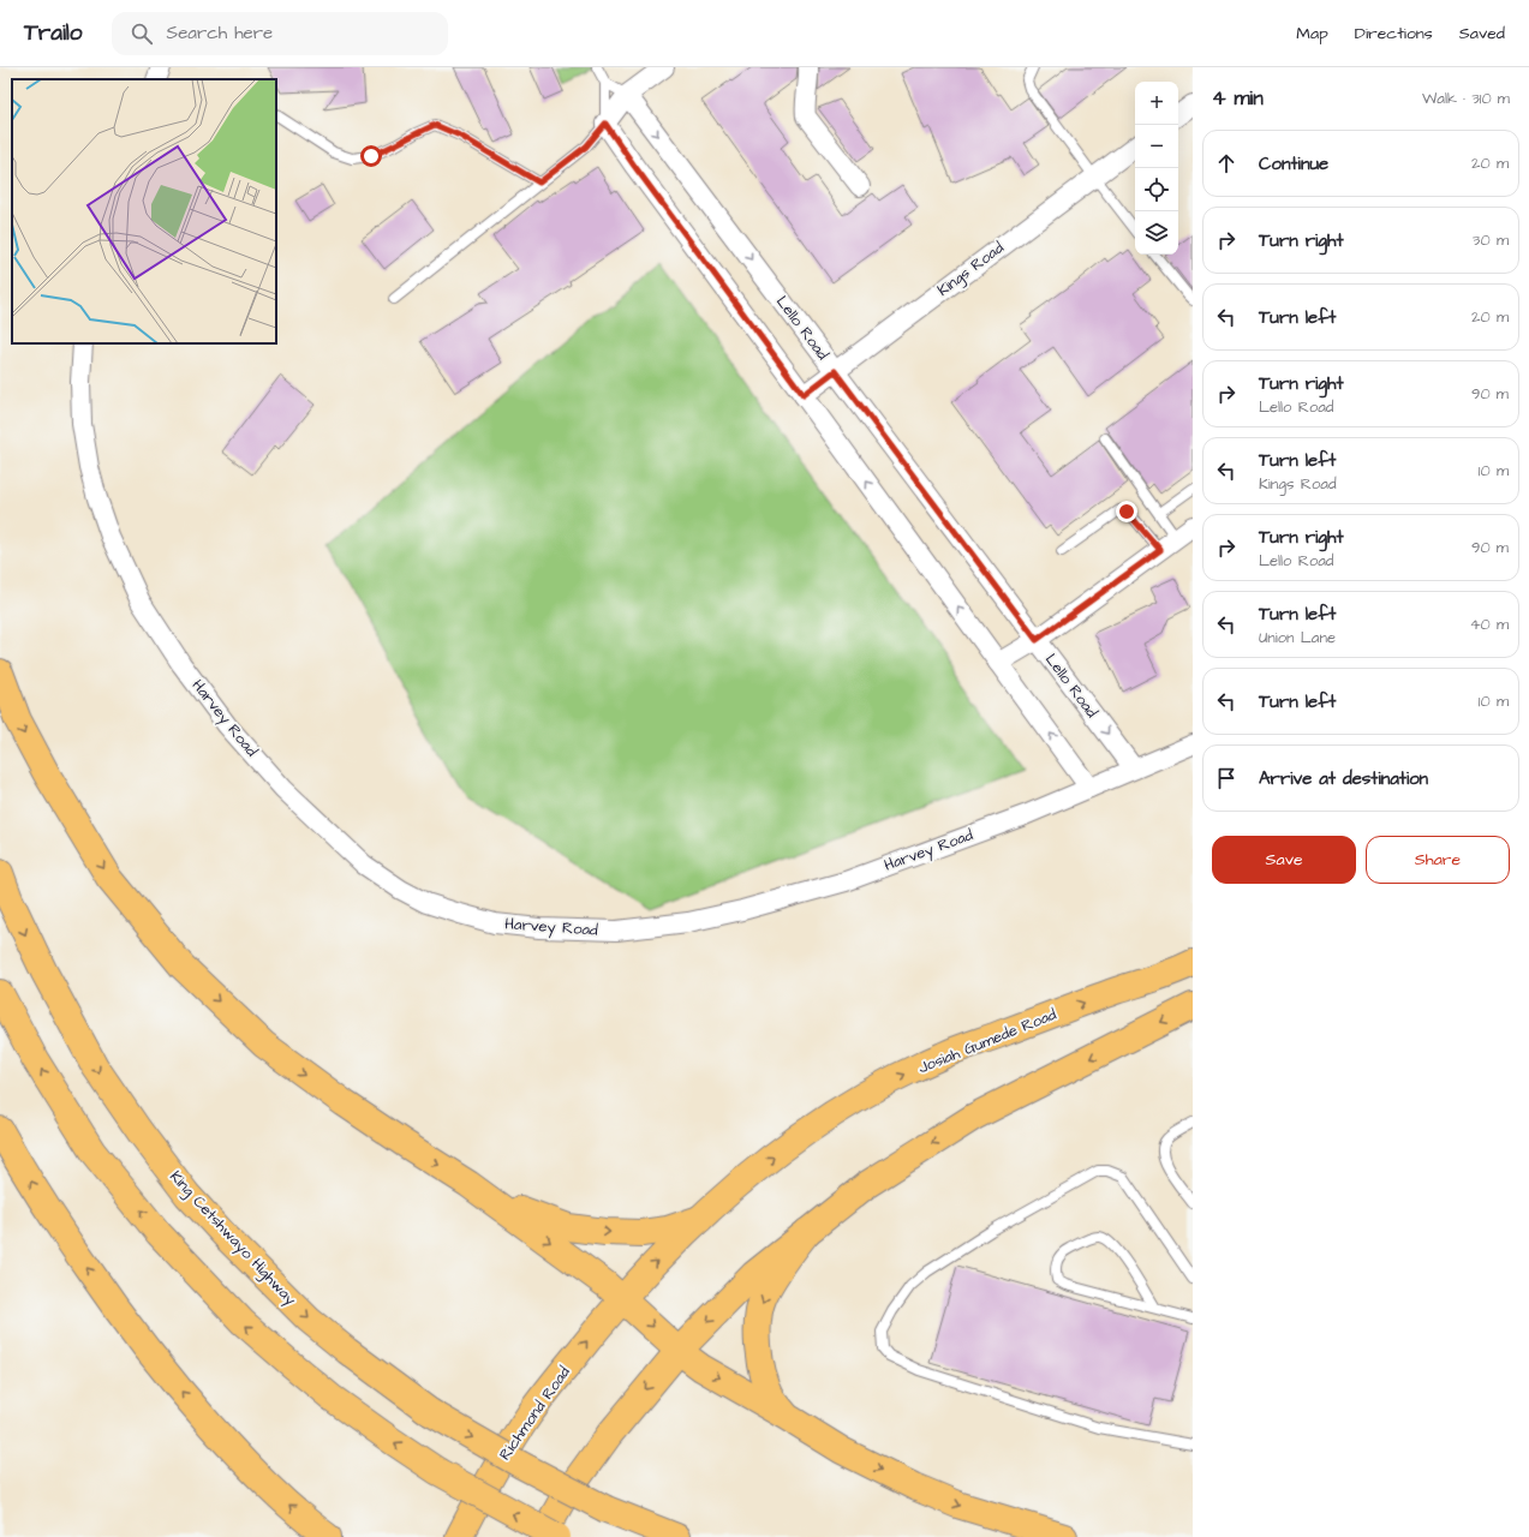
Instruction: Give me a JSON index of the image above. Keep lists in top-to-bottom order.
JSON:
{
  "streets": {
    "main road": ["Josiah Gumede Road", "King Cetshwayo Highway", "Richmond Road"],
    "street": ["Kings Road", "Lello Road", "Harvey Road"]
  },
  "crossings": [
    ["Kings Road", "Lello Road"],
    ["Lello Road", "Harvey Road"],
    ["Josiah Gumede Road", "Richmond Road"]
  ],
  "page": {
    "header": "Trailo",
    "search": "Search here",
    "nav": ["Map", "Directions", "Saved"],
    "heading": ["4 min", "Walk · 310 m"],
    "map_buttons": ["+", "−"],
    "list": [
      ["Continue", "20 m"],
      ["Turn right", "30 m"],
      ["Turn left", "20 m"],
      ["Turn right", "Lello Road", "90 m"],
      ["Turn left", "Kings Road", "10 m"],
      ["Turn right", "Lello Road", "90 m"],
      ["Turn left", "Union Lane", "40 m"],
      ["Turn left", "10 m"],
      "Arrive at destination"
    ],
    "buttons": ["Save", "Share"]
  }
}
